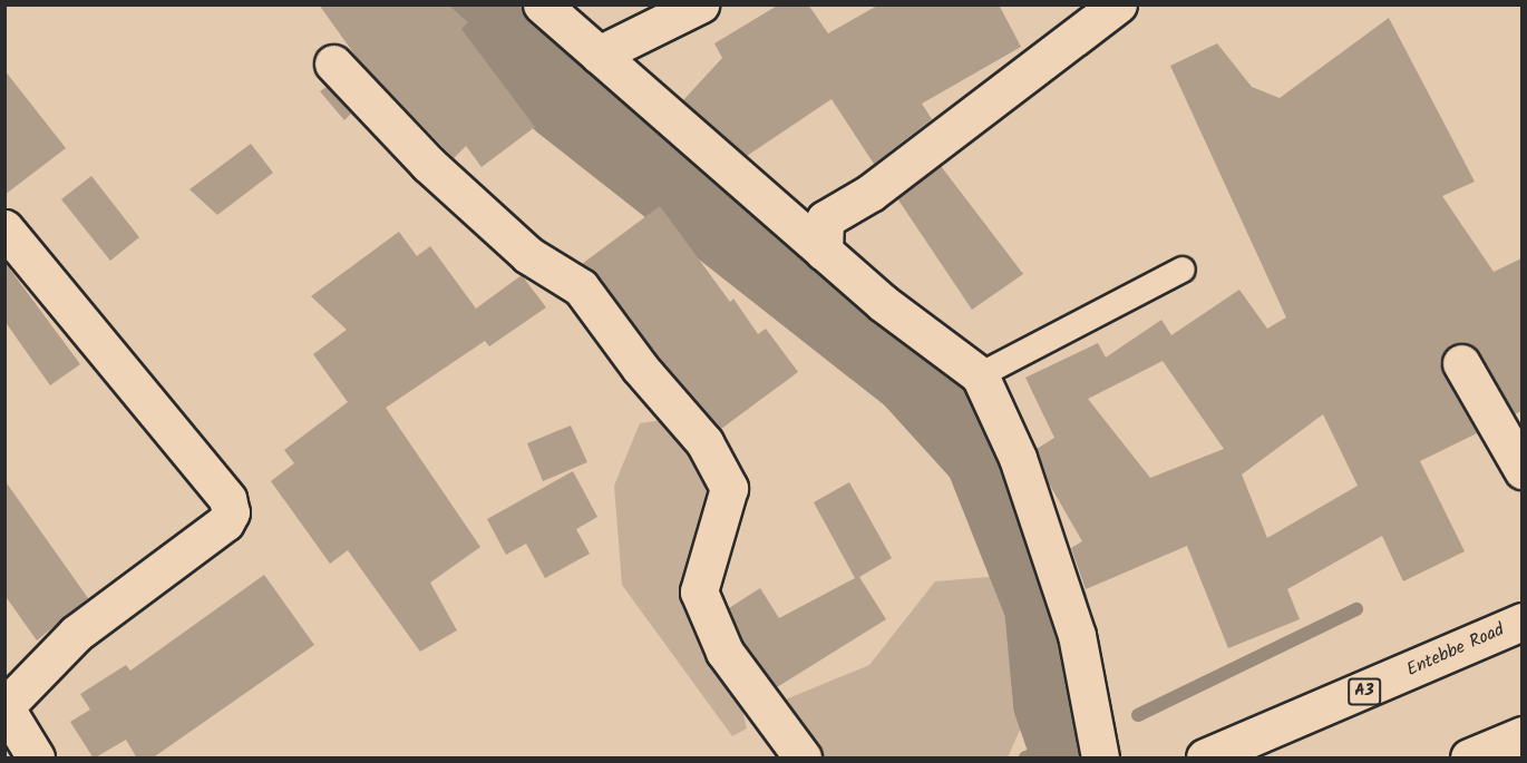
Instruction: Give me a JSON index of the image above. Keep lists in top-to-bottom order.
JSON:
{
  "streets": {
    "street": ["Entebbe Road", "A3"]
  }
}
